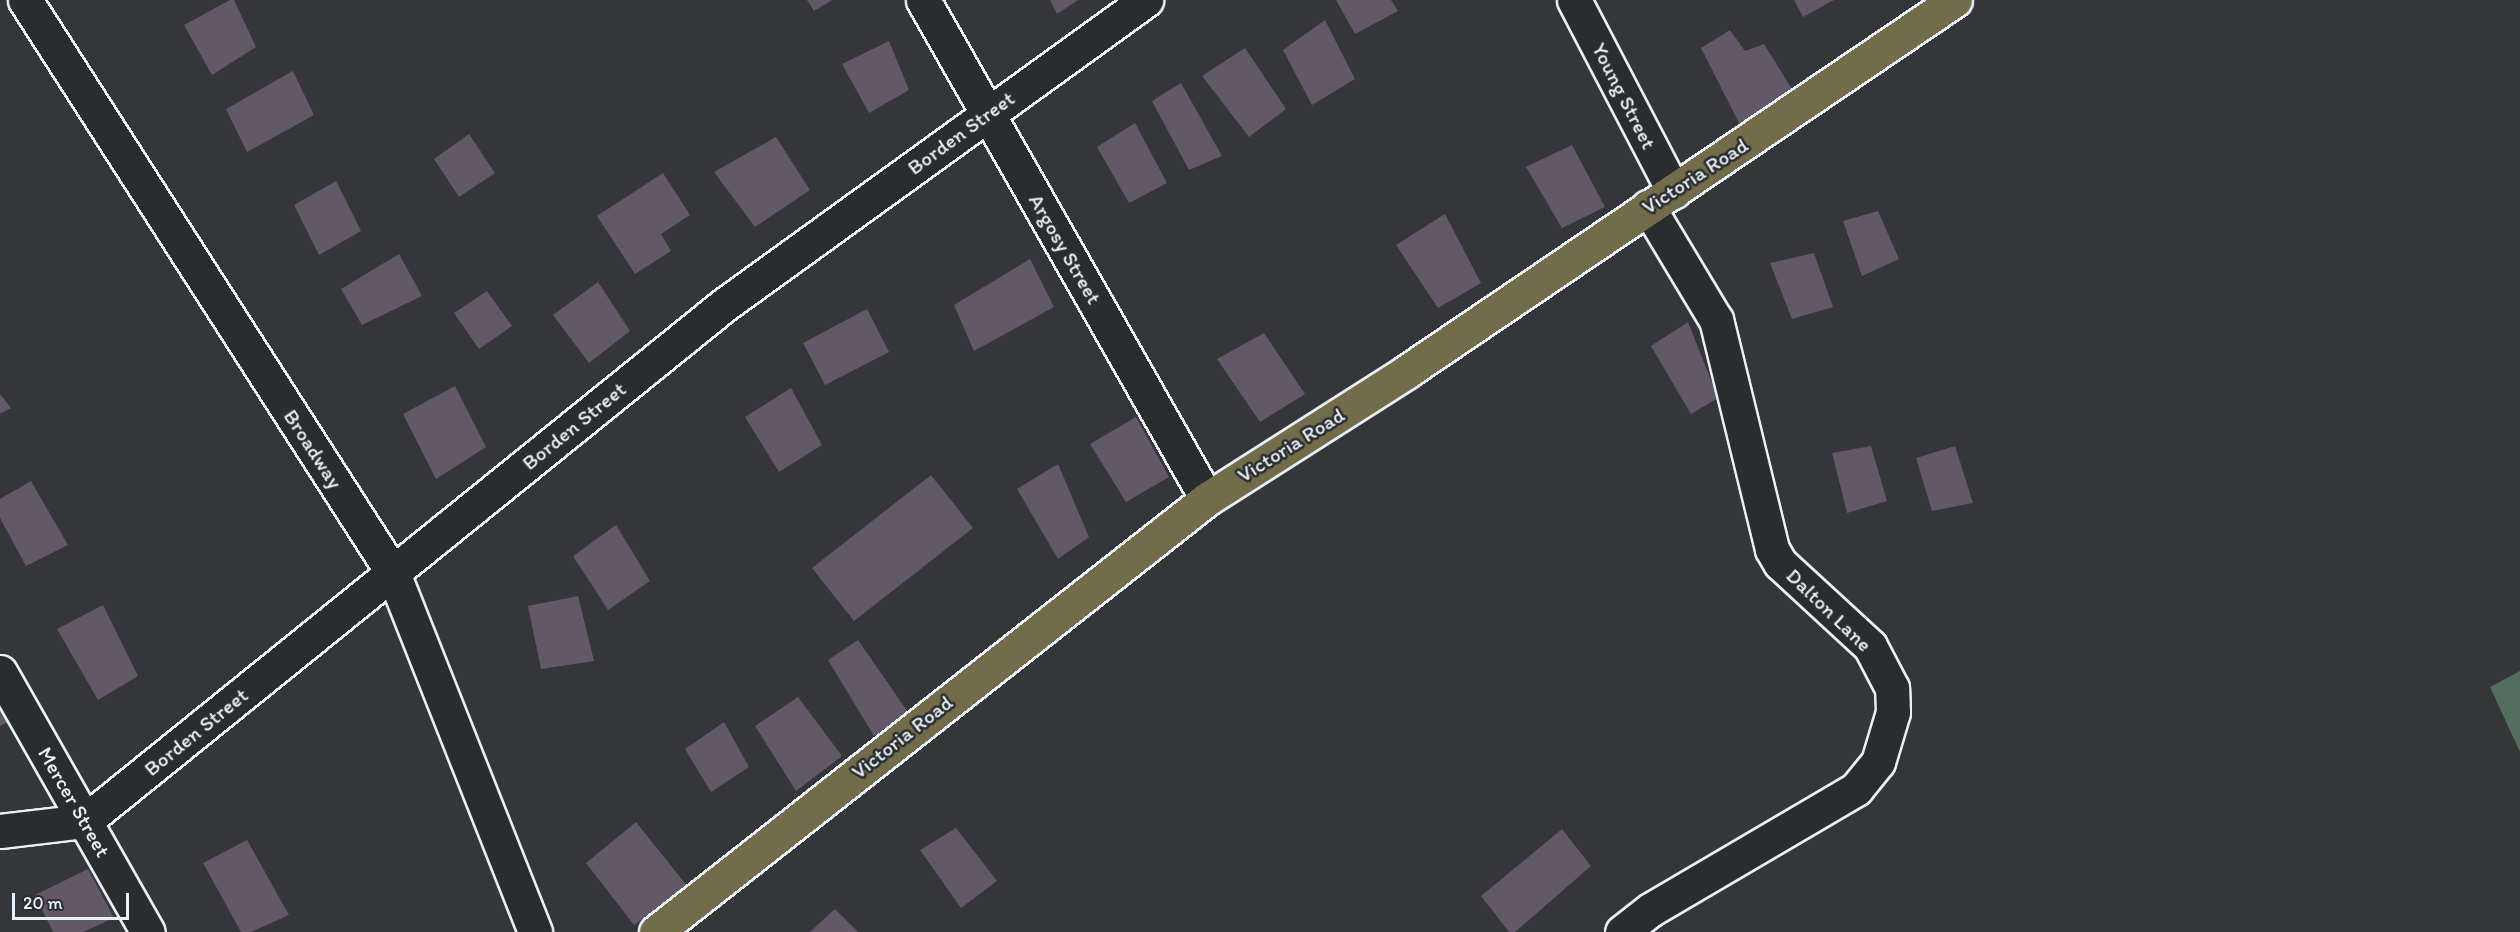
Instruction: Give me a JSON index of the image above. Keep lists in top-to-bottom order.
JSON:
{
  "streets": {
    "main road": ["Victoria Road"],
    "street": [
      "Young Street",
      "Borden Street",
      "Argosy Street",
      "Broadway",
      "Dalton Lane",
      "Mercer Street"
    ]
  },
  "crossings": [
    ["Young Street", "Victoria Road"],
    ["Young Street", "Dalton Lane"],
    ["Borden Street", "Argosy Street"],
    ["Borden Street", "Broadway"],
    ["Borden Street", "Mercer Street"],
    ["Victoria Road", "Argosy Street"],
    ["Victoria Road", "Dalton Lane"]
  ],
  "scale_bar": "20 m"
}
